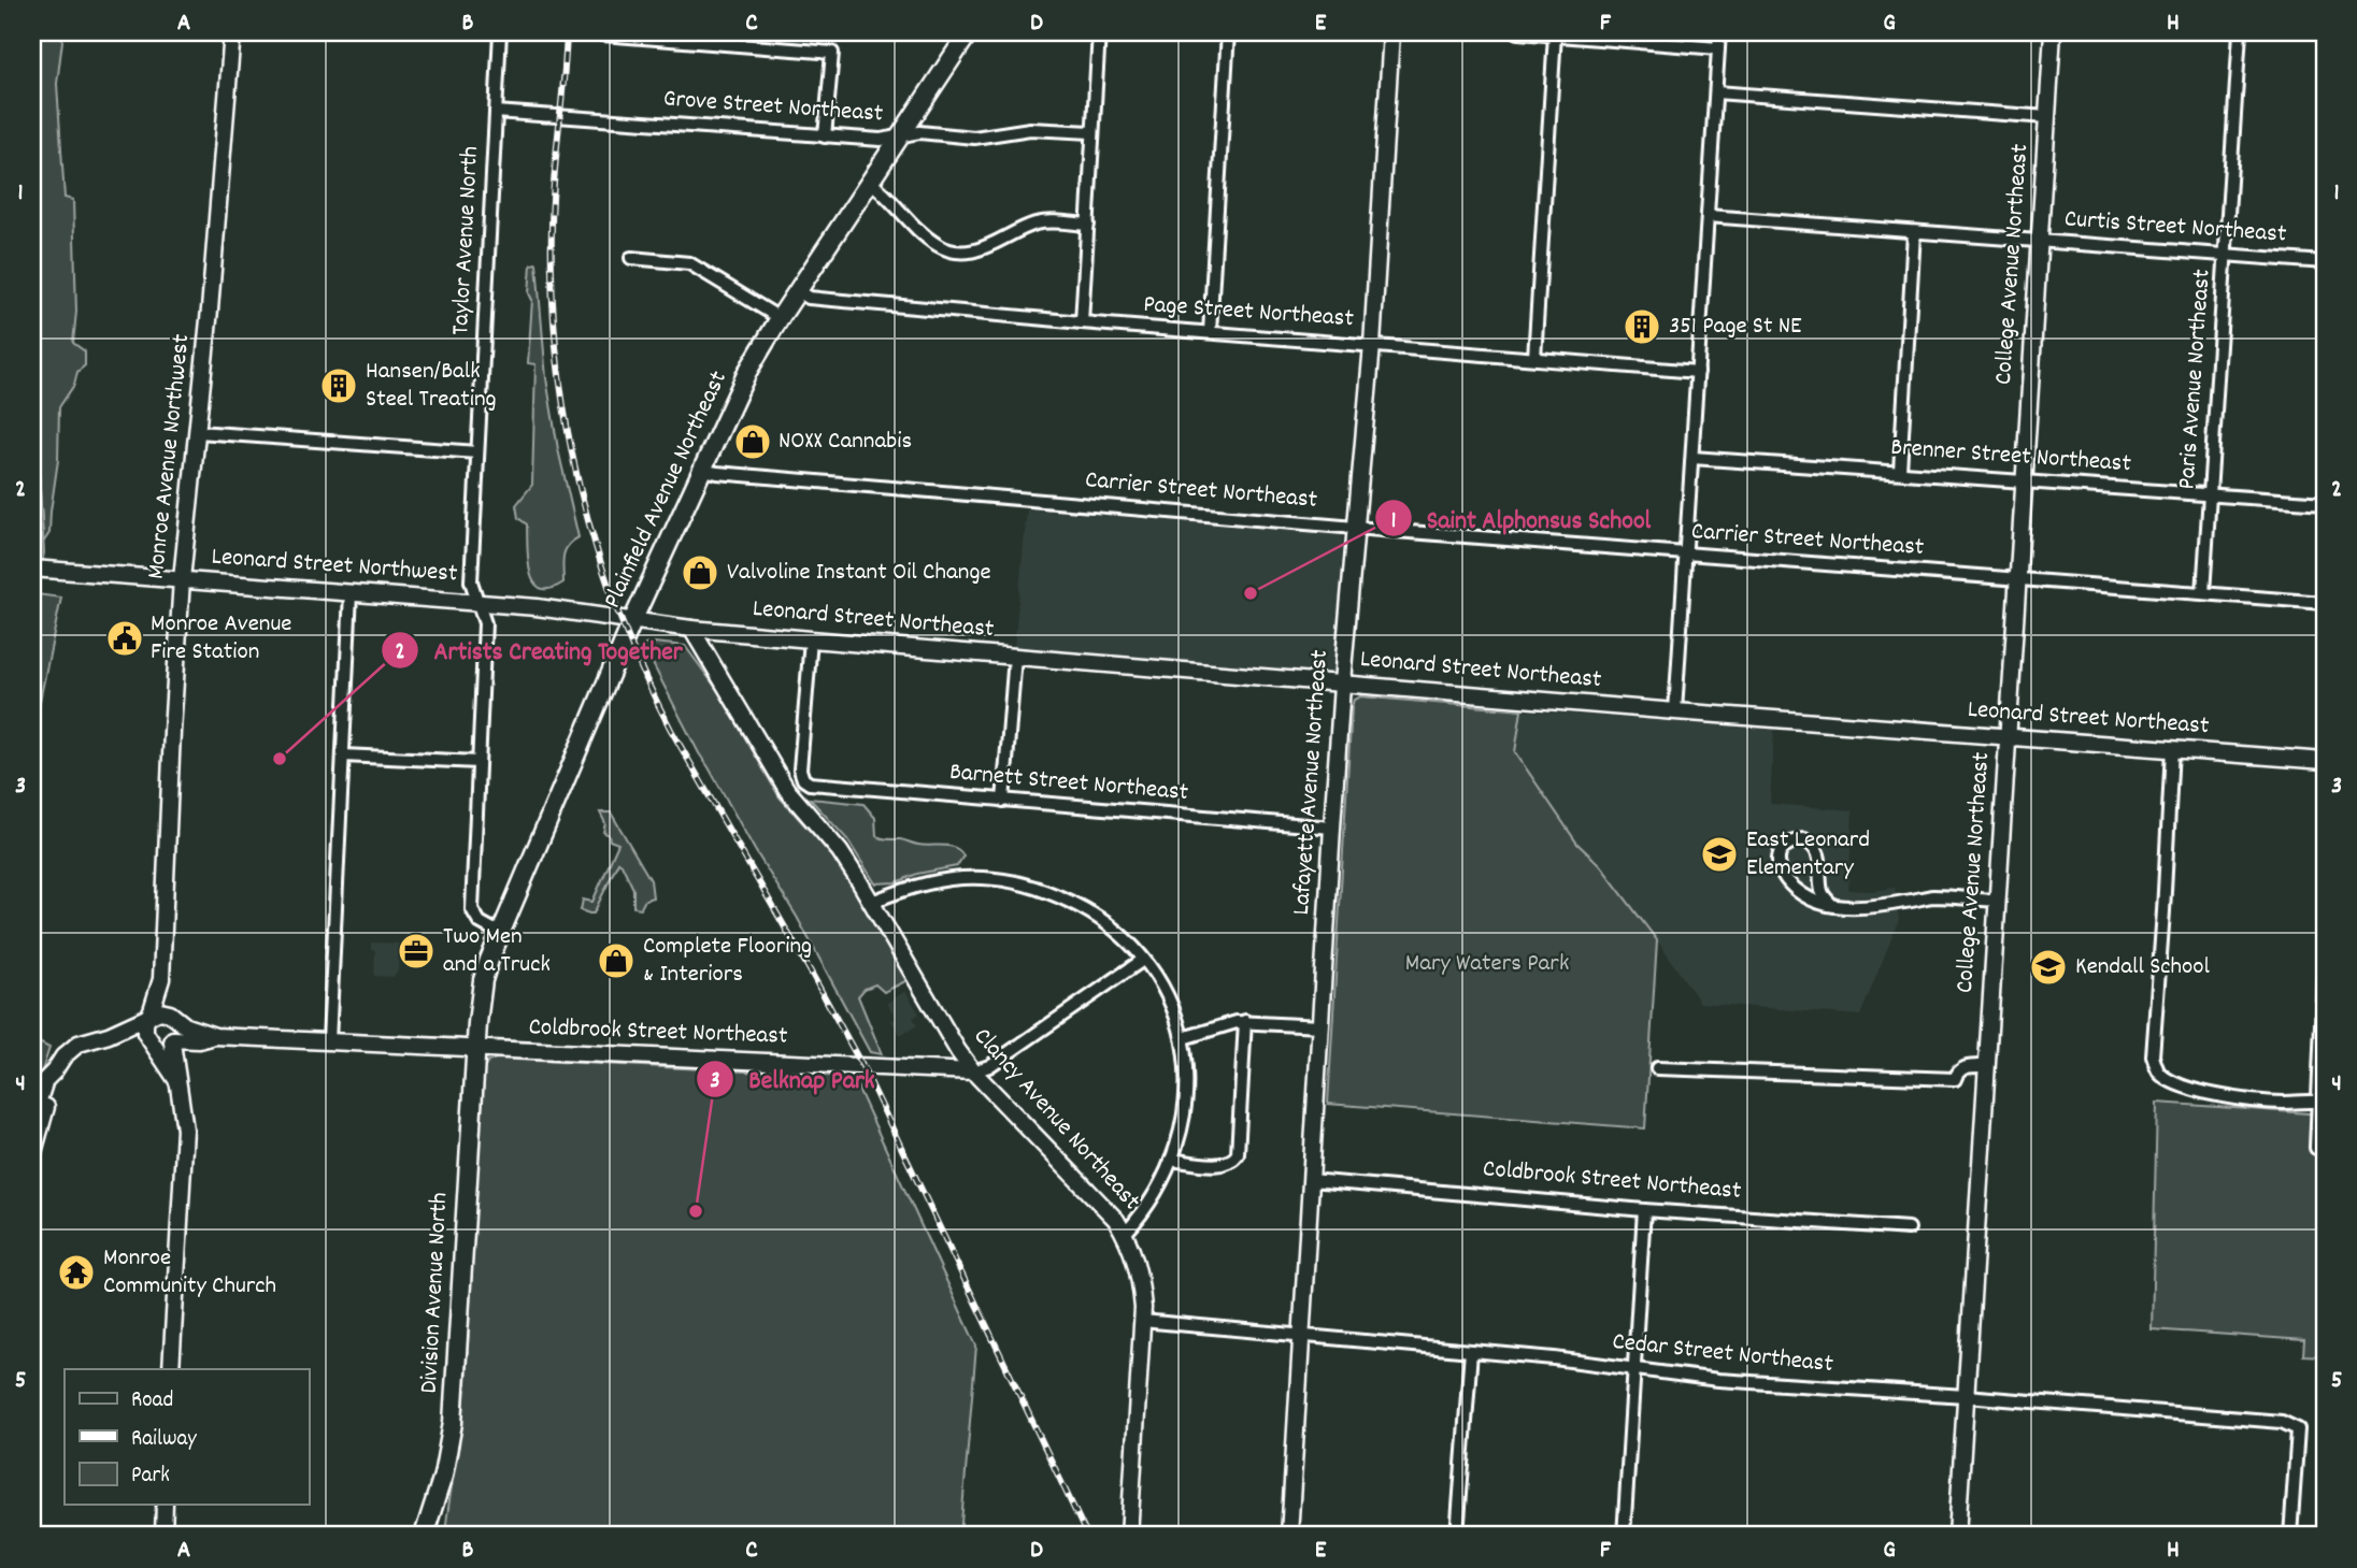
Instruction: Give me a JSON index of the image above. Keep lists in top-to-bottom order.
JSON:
{
  "streets": {
    "main road": [
      "College Avenue Northeast",
      "Monroe Avenue Northwest",
      "Plainfield Avenue Northeast",
      "Leonard Street Northwest",
      "Leonard Street Northeast",
      "Lafayette Avenue Northeast",
      "Coldbrook Street Northeast",
      "Clancy Avenue Northeast",
      "Division Avenue North"
    ],
    "street": [
      "Grove Street Northeast",
      "Curtis Street Northeast",
      "Taylor Avenue North",
      "Page Street Northeast",
      "Paris Avenue Northeast",
      "Brenner Street Northeast",
      "Carrier Street Northeast",
      "Barnett Street Northeast",
      "Cedar Street Northeast"
    ]
  },
  "crossings": [
    ["Grove Street Northeast", "Taylor Avenue North"],
    ["Grove Street Northeast", "Plainfield Avenue Northeast"],
    ["Curtis Street Northeast", "College Avenue Northeast"],
    ["Curtis Street Northeast", "Paris Avenue Northeast"],
    ["Taylor Avenue North", "Plainfield Avenue Northeast"],
    ["Taylor Avenue North", "Leonard Street Northwest"],
    ["College Avenue Northeast", "Brenner Street Northeast"],
    ["College Avenue Northeast", "Carrier Street Northeast"],
    ["College Avenue Northeast", "Leonard Street Northeast"],
    ["College Avenue Northeast", "Cedar Street Northeast"],
    ["Page Street Northeast", "Plainfield Avenue Northeast"],
    ["Page Street Northeast", "Lafayette Avenue Northeast"],
    ["Paris Avenue Northeast", "Brenner Street Northeast"],
    ["Paris Avenue Northeast", "Carrier Street Northeast"],
    ["Monroe Avenue Northwest", "Leonard Street Northwest"],
    ["Plainfield Avenue Northeast", "Carrier Street Northeast"],
    ["Plainfield Avenue Northeast", "Leonard Street Northwest"],
    ["Plainfield Avenue Northeast", "Leonard Street Northeast"],
    ["Plainfield Avenue Northeast", "Coldbrook Street Northeast"],
    ["Plainfield Avenue Northeast", "Division Avenue North"],
    ["Carrier Street Northeast", "Lafayette Avenue Northeast"],
    ["Leonard Street Northwest", "Leonard Street Northeast"],
    ["Leonard Street Northeast", "Lafayette Avenue Northeast"],
    ["Leonard Street Northeast", "Barnett Street Northeast"],
    ["Leonard Street Northeast", "Clancy Avenue Northeast"],
    ["Lafayette Avenue Northeast", "Barnett Street Northeast"],
    ["Lafayette Avenue Northeast", "Coldbrook Street Northeast"],
    ["Lafayette Avenue Northeast", "Cedar Street Northeast"],
    ["Coldbrook Street Northeast", "Clancy Avenue Northeast"],
    ["Coldbrook Street Northeast", "Division Avenue North"],
    ["Clancy Avenue Northeast", "Cedar Street Northeast"]
  ],
  "parks": ["Mary Waters Park"],
  "places": {
    "building": ["351 Page St NE", "Hansen/Balk Steel Treating"],
    "shop": ["NOXX Cannabis", "Valvoline Instant Oil Change", "Complete Flooring & Interiors"],
    "other": ["Saint Alphonsus School", "Artists Creating Together", "Belknap Park"],
    "public building": ["Monroe Avenue Fire Station"],
    "school or university": ["East Leonard Elementary", "Kendall School"],
    "office": ["Two Men and a Truck"],
    "temple": ["Monroe Community Church"]
  },
  "legend": ["Road", "Railway", "Park"],
  "grid": {
    "columns": [
      "A",
      "B",
      "C",
      "D",
      "E",
      "F",
      "G",
      "H"
    ],
    "rows": [
      "1",
      "2",
      "3",
      "4",
      "5"
    ]
  }
}
